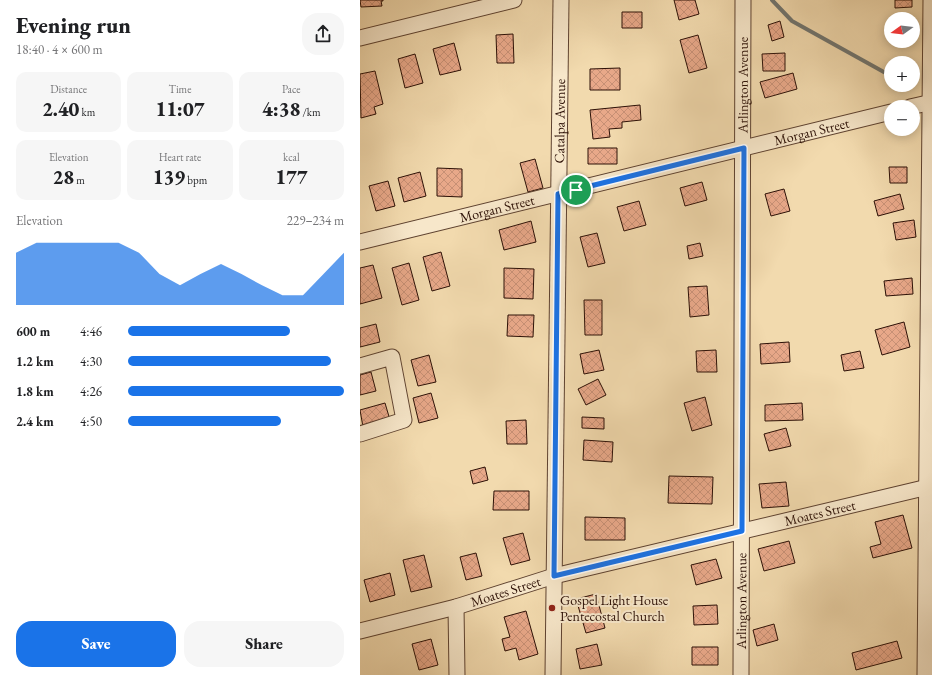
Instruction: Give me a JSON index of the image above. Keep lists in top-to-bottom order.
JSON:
{
  "streets": {
    "street": [
      "Arlington Avenue",
      "Catalpa Avenue",
      "Morgan Street",
      "Moates Street"
    ]
  },
  "crossings": [
    ["Arlington Avenue", "Morgan Street"],
    ["Arlington Avenue", "Moates Street"],
    ["Catalpa Avenue", "Morgan Street"],
    ["Catalpa Avenue", "Moates Street"]
  ],
  "places": ["Gospel Light House Pentecostal Church"],
  "north": "left",
  "page": {
    "heading": ["Evening run", "18:40 · 4 × 600 m"],
    "map_buttons": ["+", "−"],
    "stats": [
      ["Distance", "2.40 km"],
      ["Time", "11:07"],
      ["Pace", "4:38 /km"],
      ["Elevation", "28 m"],
      ["Heart rate", "139 bpm"],
      ["kcal", "177"]
    ],
    "chart": ["Elevation", "229–234 m"],
    "list": [
      {
        "name": "600 m",
        "note": "4:46"
      },
      {
        "name": "1.2 km",
        "note": "4:30"
      },
      {
        "name": "1.8 km",
        "note": "4:26"
      },
      {
        "name": "2.4 km",
        "note": "4:50"
      }
    ],
    "buttons": ["Save", "Share"]
  }
}
